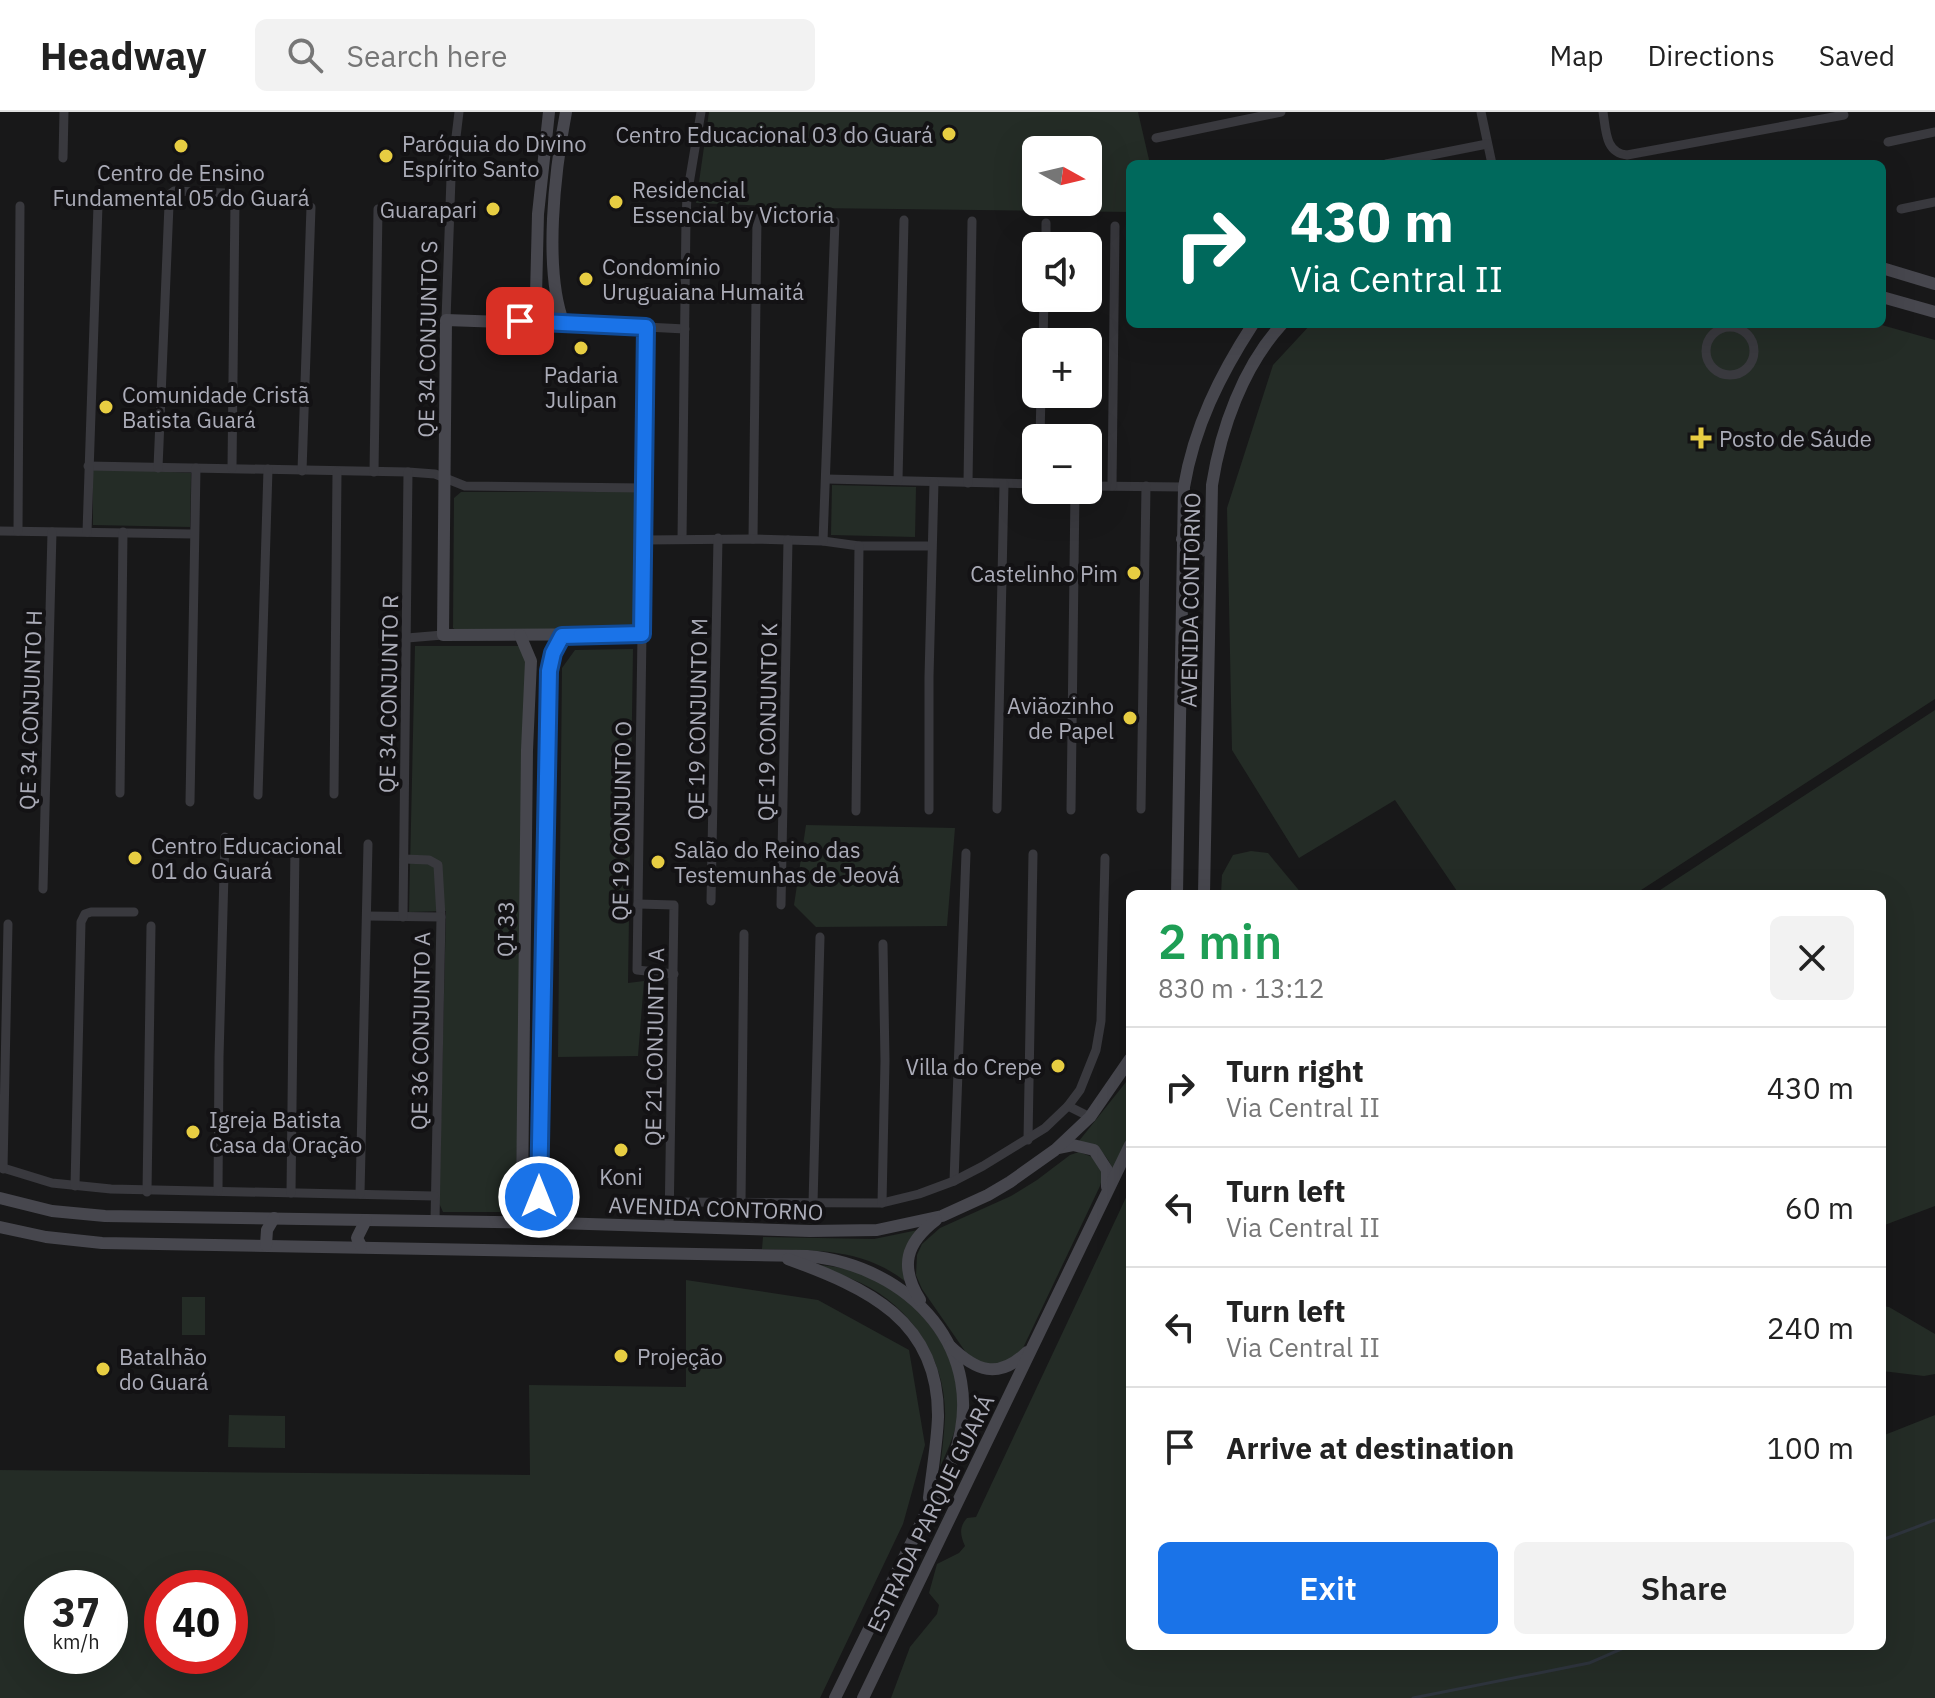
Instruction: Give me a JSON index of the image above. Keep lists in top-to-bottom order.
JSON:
{
  "streets": {
    "main road": [
      "QE 34 CONJUNTO S",
      "AVENIDA CONTORNO",
      "QI 33",
      "ESTRADA PARQUE GUARÁ"
    ],
    "street": [
      "QE 34 CONJUNTO R",
      "QE 34 CONJUNTO H",
      "QE 19 CONJUNTO M",
      "QE 19 CONJUNTO K",
      "QE 19 CONJUNTO O",
      "QE 36 CONJUNTO A",
      "QE 21 CONJUNTO A"
    ]
  },
  "crossings": [
    ["AVENIDA CONTORNO", "QI 33"],
    ["AVENIDA CONTORNO", "QE 36 CONJUNTO A"],
    ["AVENIDA CONTORNO", "QE 21 CONJUNTO A"],
    ["AVENIDA CONTORNO", "ESTRADA PARQUE GUARÁ"],
    ["QE 34 CONJUNTO R", "QE 36 CONJUNTO A"],
    ["QE 19 CONJUNTO O", "QE 21 CONJUNTO A"]
  ],
  "places": {
    "other": [
      "Centro Educacional 03 do Guará",
      "Centro de Ensino Fundamental 05 do Guará",
      "Paróquia do Divino Espírito Santo",
      "Residencial Essencial by Victoria",
      "Guarapari",
      "Condomínio Uruguaiana Humaitá",
      "Padaria Julipan",
      "Comunidade Cristã Batista Guará",
      "Castelinho Pim",
      "Aviãozinho de Papel",
      "Centro Educacional 01 do Guará",
      "Salão do Reino das Testemunhas de Jeová",
      "Villa do Crepe",
      "Igreja Batista Casa da Oração",
      "Koni",
      "Projeção",
      "Batalhão do Guará"
    ],
    "health": ["Posto de Sáude"]
  },
  "north": "right",
  "page": {
    "header": "Headway",
    "search": "Search here",
    "nav": ["Map", "Directions", "Saved"],
    "map_buttons": ["+", "−"],
    "turn": ["430 m", "Via Central II"],
    "heading": ["2 min", "830 m · 13:12"],
    "list": [
      {
        "name": "Turn right",
        "note": "Via Central II",
        "value": "430 m"
      },
      {
        "name": "Turn left",
        "note": "Via Central II",
        "value": "60 m"
      },
      {
        "name": "Turn left",
        "note": "Via Central II",
        "value": "240 m"
      },
      {
        "name": "Arrive at destination",
        "value": "100 m"
      }
    ],
    "buttons": ["Exit", "Share"],
    "speed": "37 km/h",
    "limit": "40"
  }
}
